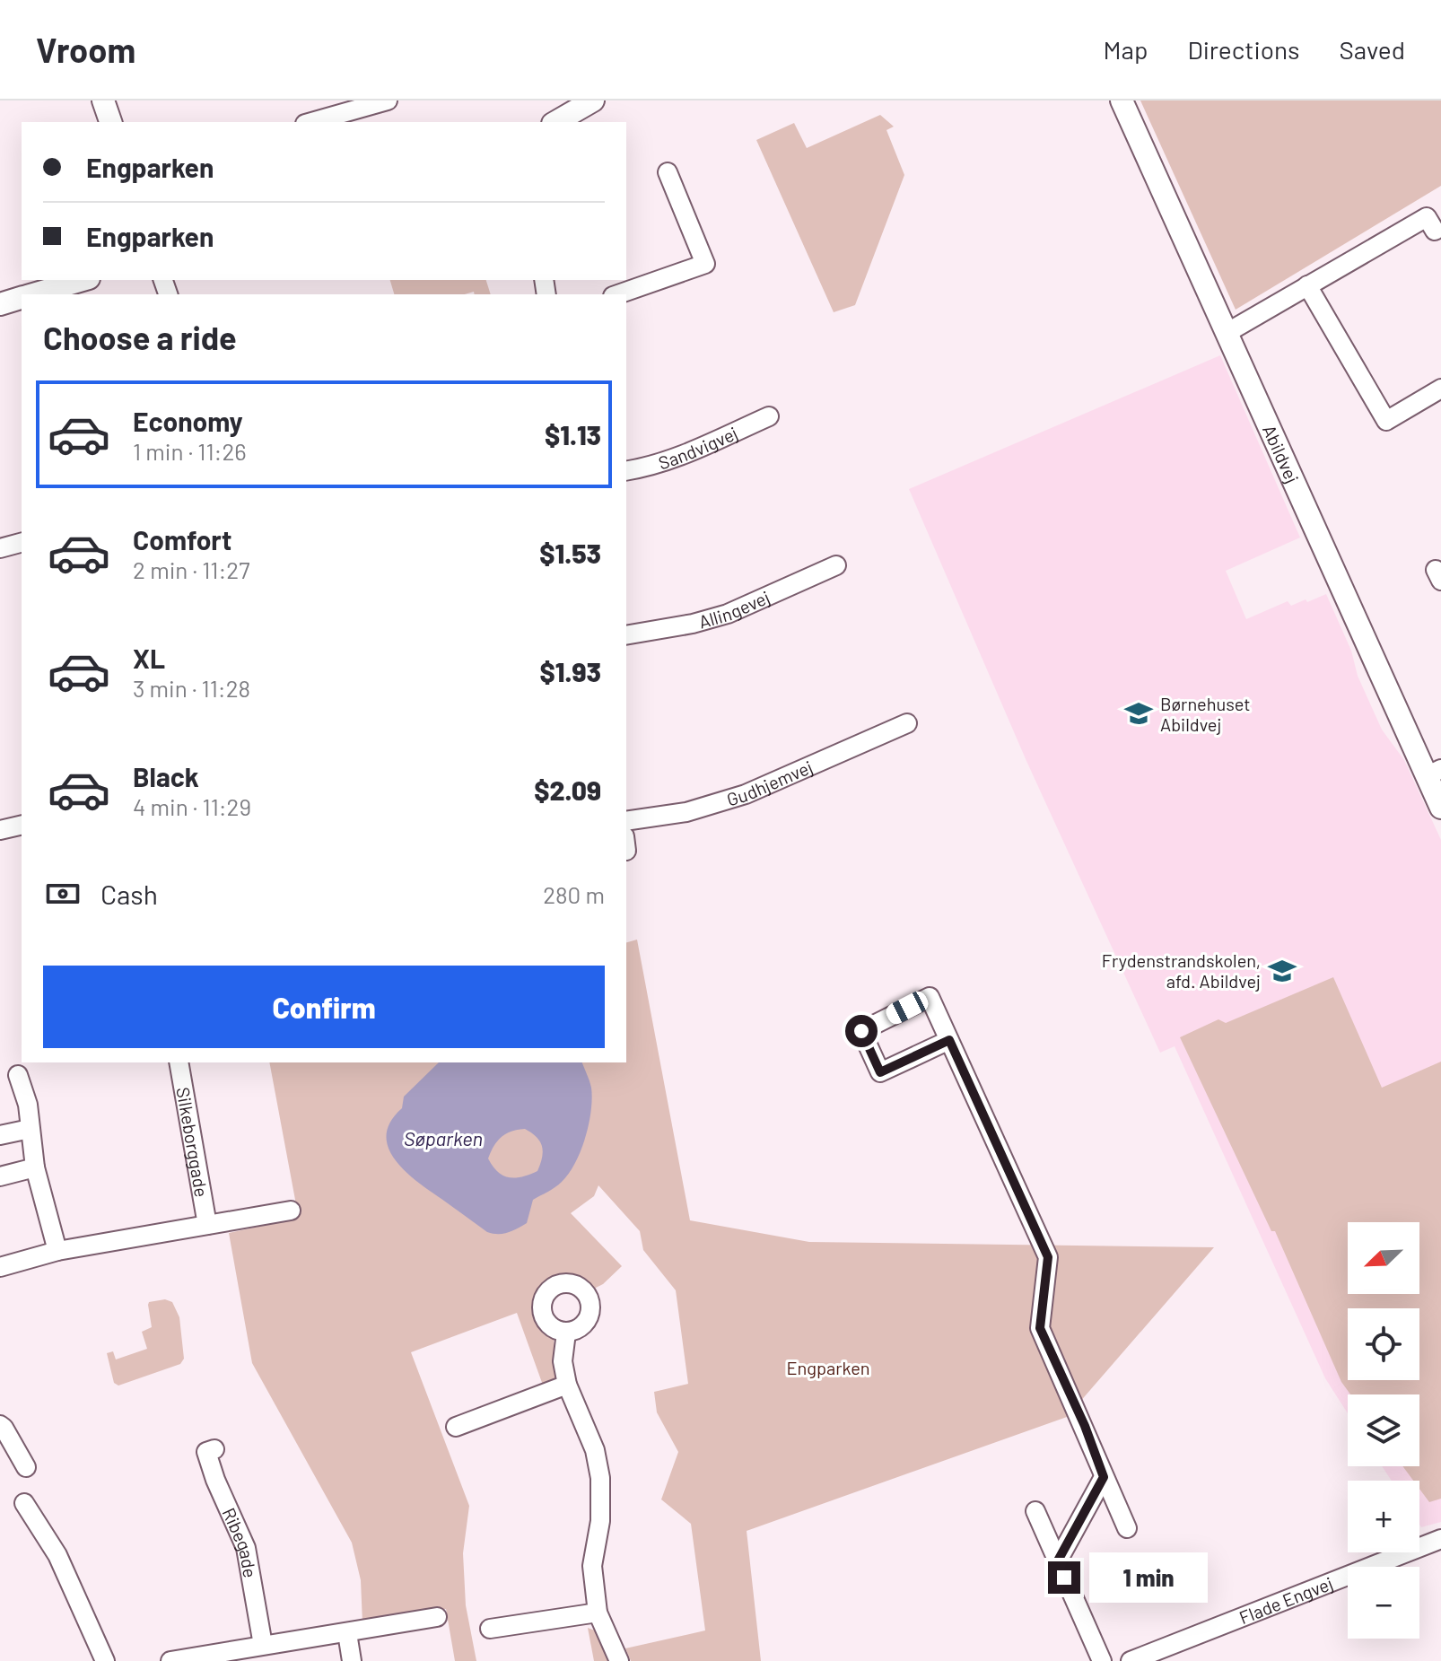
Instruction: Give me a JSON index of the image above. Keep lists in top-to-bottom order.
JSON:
{
  "streets": {
    "street": [
      "Sandvigvej",
      "Abildvej",
      "Allingevej",
      "Gudhjemvej",
      "Silkeborggade",
      "Ribegade",
      "Flade Engvej"
    ]
  },
  "water": ["Søparken"],
  "parks": ["Engparken"],
  "places": {
    "school or university": ["Børnehuset Abildvej", "Frydenstrandskolen, afd. Abildvej"]
  },
  "north": "bottom left",
  "page": {
    "header": "Vroom",
    "nav": ["Map", "Directions", "Saved"],
    "banner": ["Engparken", "Engparken"],
    "heading": "Choose a ride",
    "list": [
      {
        "name": "Economy",
        "note": "1 min · 11:26",
        "value": "$1.13"
      },
      {
        "name": "Comfort",
        "note": "2 min · 11:27",
        "value": "$1.53"
      },
      {
        "name": "XL",
        "note": "3 min · 11:28",
        "value": "$1.93"
      },
      {
        "name": "Black",
        "note": "4 min · 11:29",
        "value": "$2.09"
      }
    ],
    "pay": ["Cash", "280 m"],
    "buttons": "Confirm",
    "map_buttons": ["+", "−"],
    "bubble": "1 min"
  }
}
